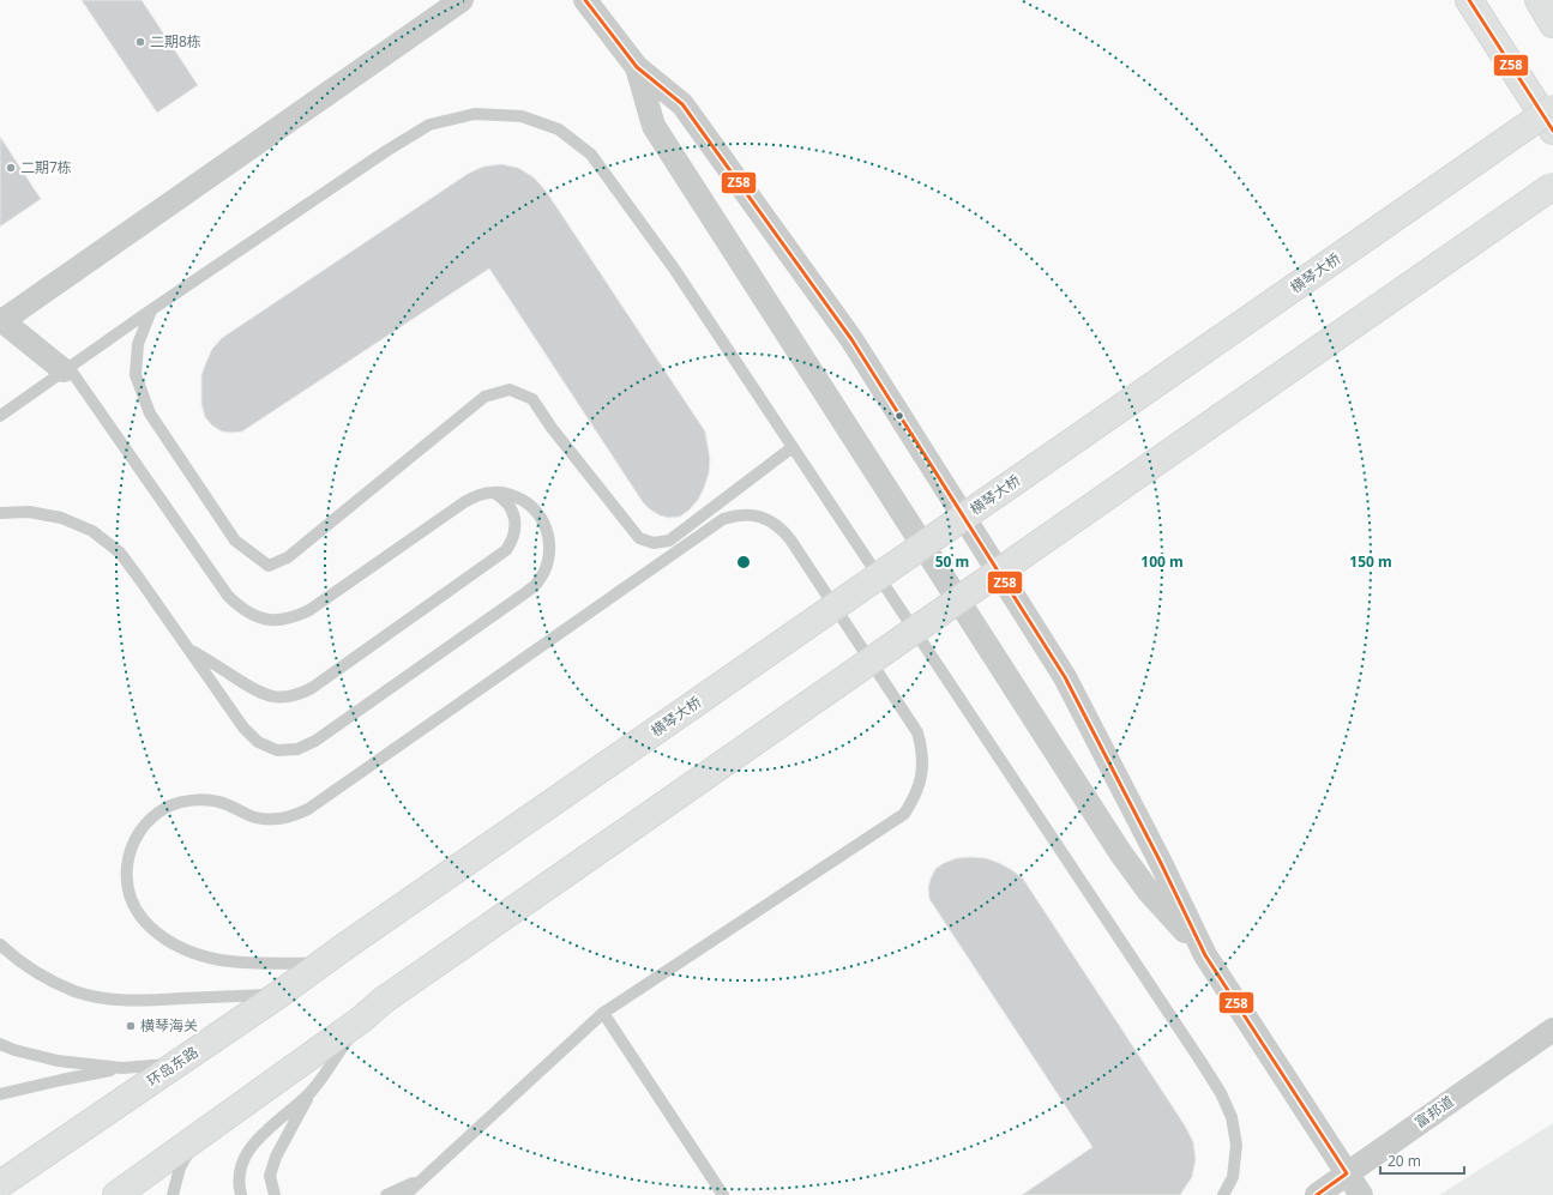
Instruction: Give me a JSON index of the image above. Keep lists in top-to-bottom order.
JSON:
{
  "streets": {
    "main road": ["横琴大桥", "环岛东路"],
    "street": ["富邦道"]
  },
  "crossings": [
    ["横琴大桥", "环岛东路"]
  ],
  "places": ["二期8栋", "二期7栋", "横琴海关"],
  "lines": ["transit line Z58"],
  "scale_bar": "20 m",
  "rings": ["50 m", "100 m", "150 m"]
}
